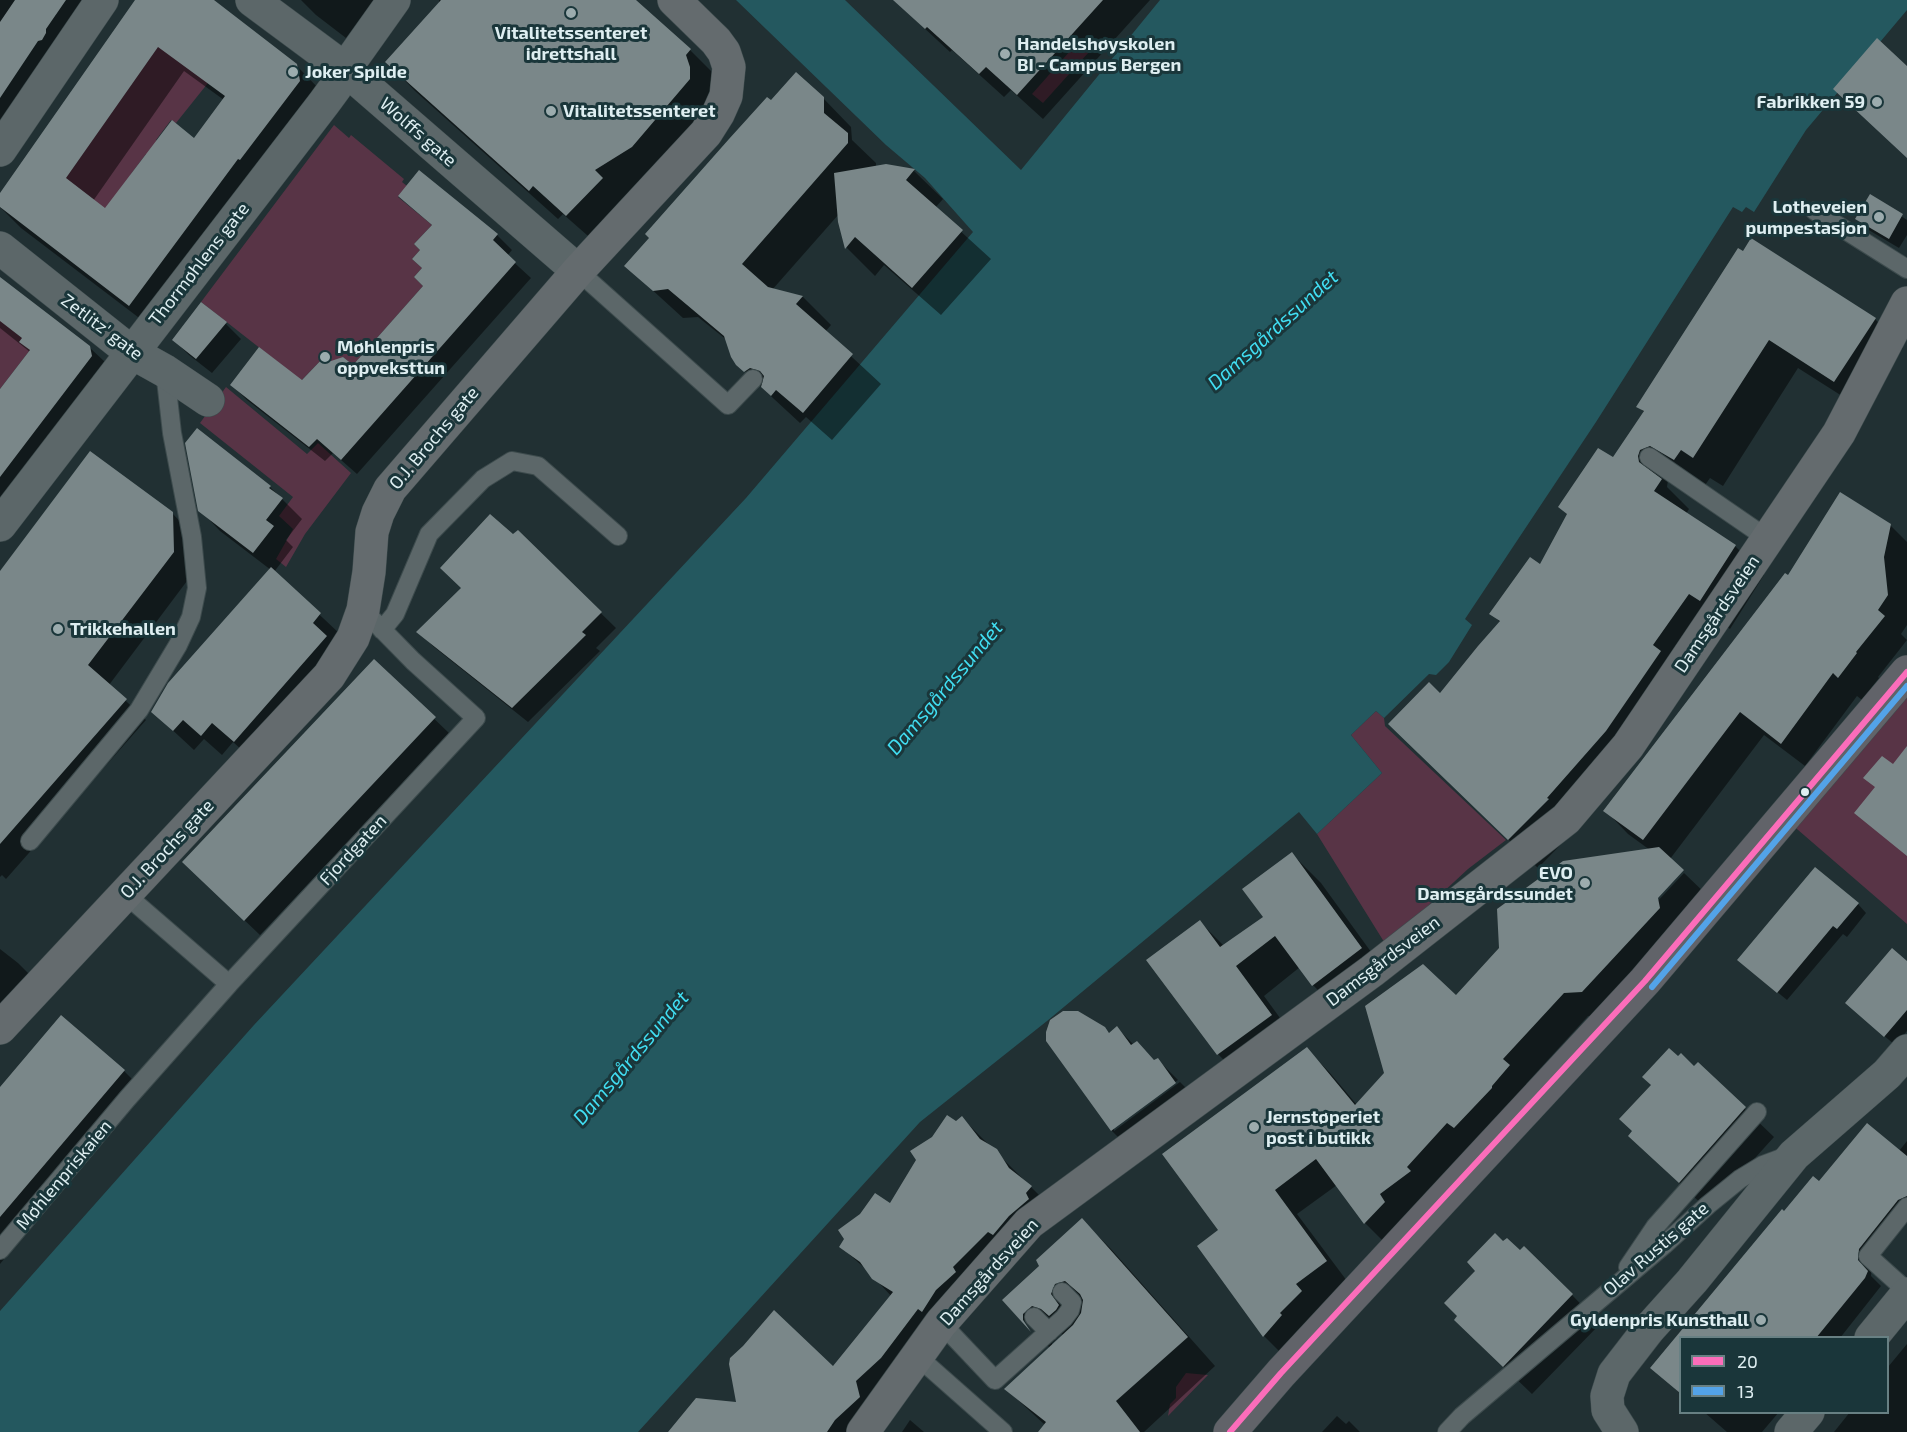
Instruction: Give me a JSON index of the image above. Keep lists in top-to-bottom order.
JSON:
{
  "streets": {
    "street": [
      "Wolffs gate",
      "Thormøhlens gate",
      "Zetlitz' gate",
      "O.J. Brochs gate",
      "Damsgårdsveien",
      "Olav Rustis gate"
    ],
    "lane": ["Fjordgaten", "Møhlenpriskaien"]
  },
  "crossings": [
    ["Wolffs gate", "Thormøhlens gate"],
    ["Wolffs gate", "O.J. Brochs gate"],
    ["Thormøhlens gate", "Zetlitz' gate"],
    ["O.J. Brochs gate", "Fjordgaten"],
    ["Fjordgaten", "Møhlenpriskaien"]
  ],
  "water": ["Damsgårdssundet"],
  "places": [
    "Vitalitetssenteret idrettshall",
    "Handelshøyskolen BI - Campus Bergen",
    "Joker Spilde",
    "Fabrikken 59",
    "Vitalitetssenteret",
    "Lotheveien pumpestasjon",
    "Møhlenpris oppveksttun",
    "Trikkehallen",
    "EVO Damsgårdssundet",
    "Jernstøperiet post i butikk",
    "Gyldenpris Kunsthall"
  ],
  "lines": ["transit line 20", "transit line 13"],
  "legend": ["20", "13"]
}
